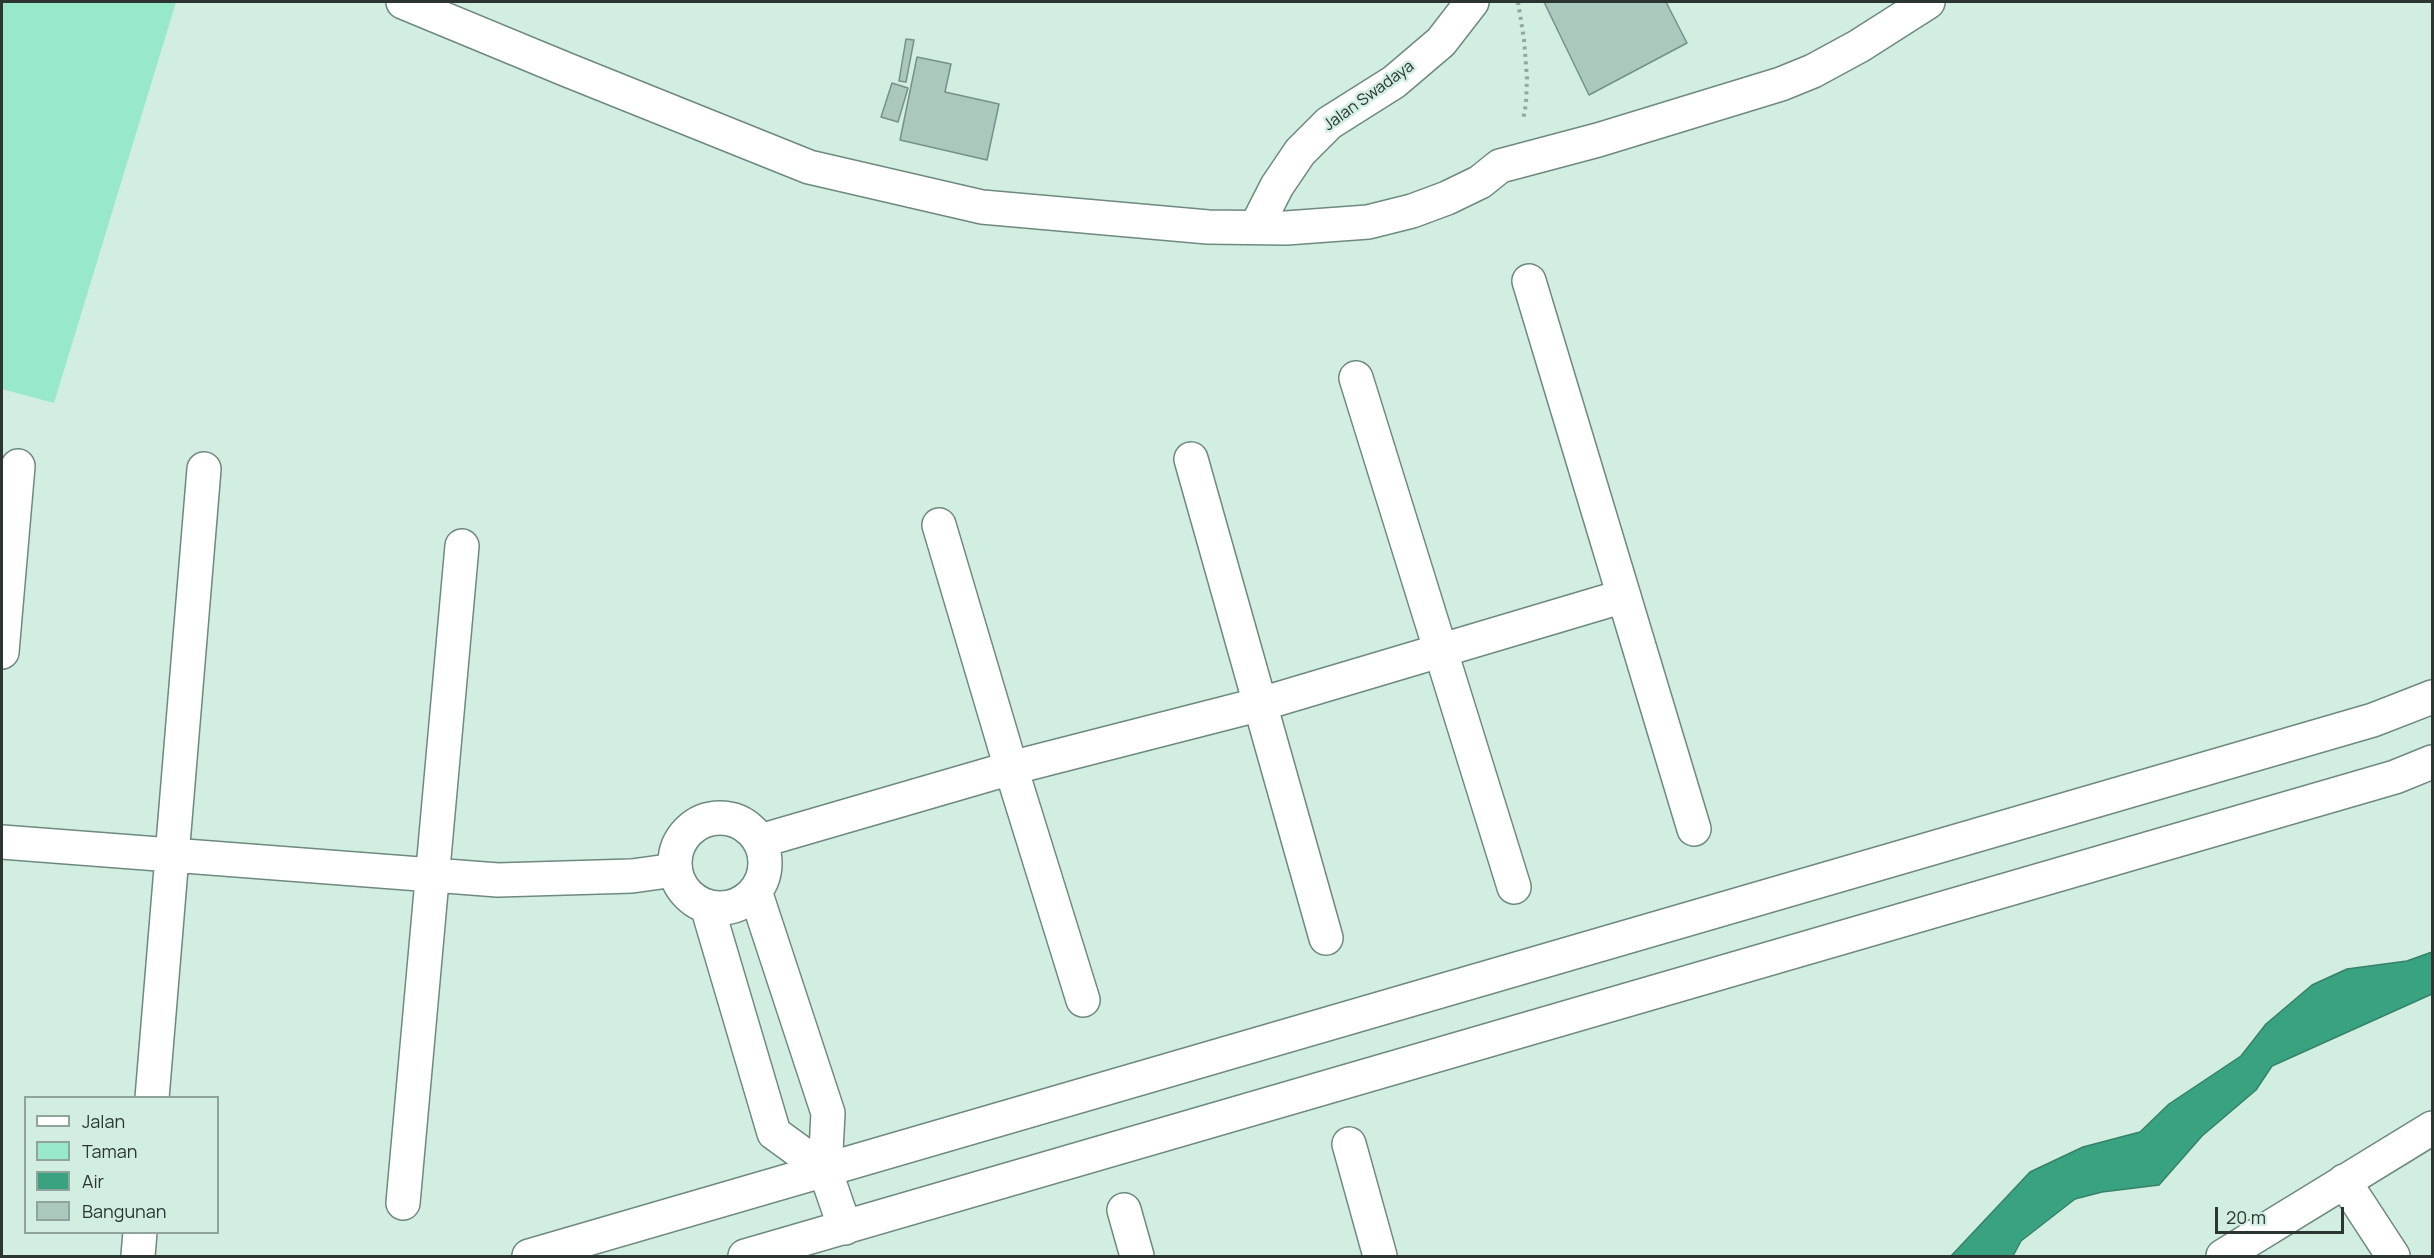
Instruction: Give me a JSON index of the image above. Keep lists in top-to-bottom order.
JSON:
{
  "streets": {
    "street": ["Jalan Swadaya"]
  },
  "legend": [
    "Jalan",
    "Taman",
    "Air",
    "Bangunan"
  ],
  "scale_bar": "20 m"
}
